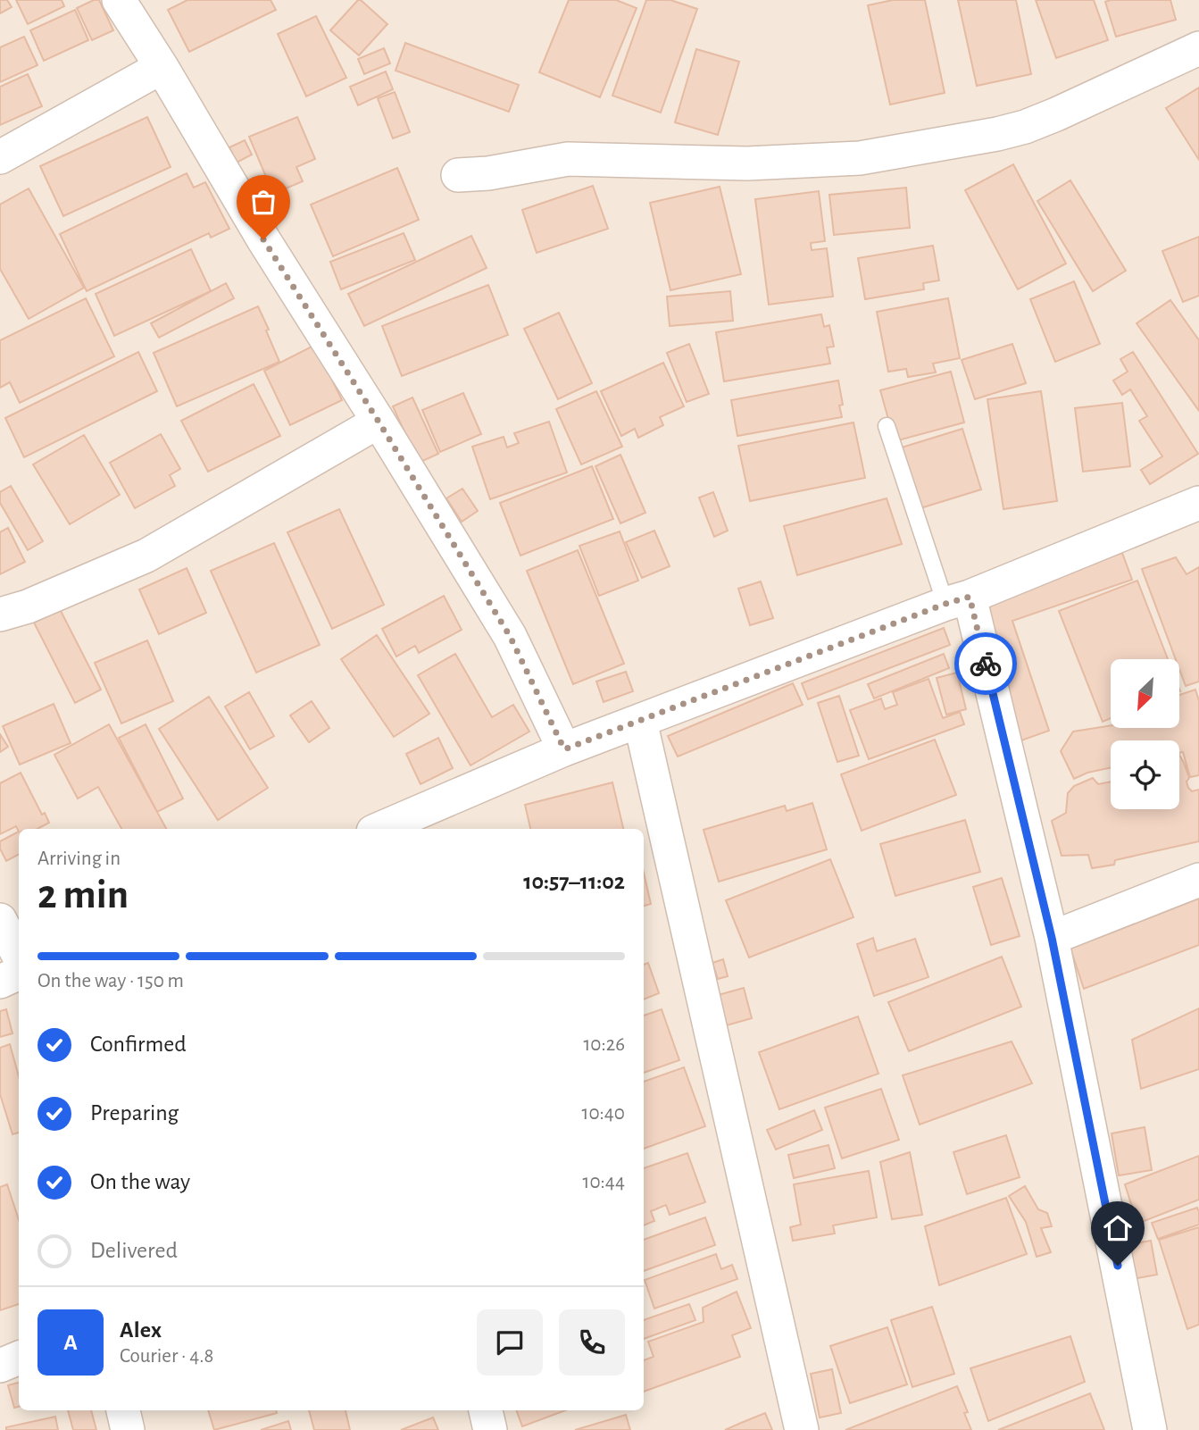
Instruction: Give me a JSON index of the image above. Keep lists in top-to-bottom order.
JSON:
{
  "north": "bottom left",
  "page": {
    "heading": ["2 min", "Arriving in", "10:57–11:02"],
    "panel": ["Alex", "Courier · 4.8"],
    "bar": "On the way · 150 m",
    "list": [
      ["Confirmed", "10:26"],
      ["Preparing", "10:40"],
      ["On the way", "10:44"],
      "Delivered"
    ],
    "round": "A"
  }
}
